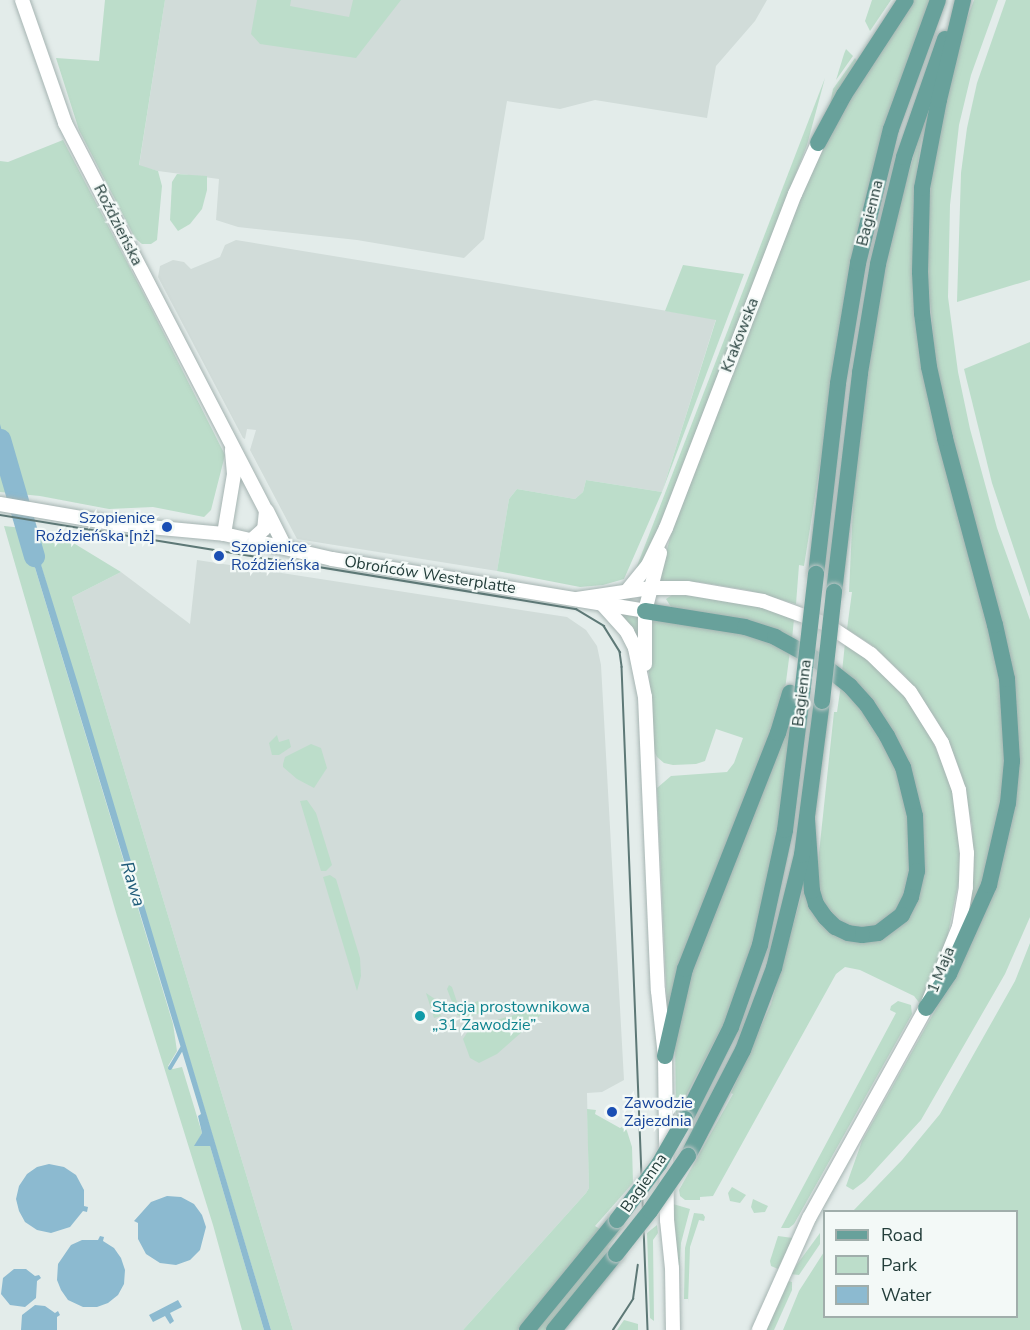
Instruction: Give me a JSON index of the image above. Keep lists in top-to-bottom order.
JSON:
{
  "streets": {
    "main road": ["Bagienna"],
    "street": [
      "Roździeńska",
      "Krakowska",
      "Obrońców Westerplatte",
      "1 Maja"
    ]
  },
  "crossings": [
    ["Bagienna", "Obrońców Westerplatte"],
    ["Bagienna", "1 Maja"],
    ["Roździeńska", "Obrońców Westerplatte"],
    ["Krakowska", "Obrońców Westerplatte"],
    ["Obrońców Westerplatte", "1 Maja"]
  ],
  "water": ["Rawa"],
  "places": [
    "Szopienice Roździeńska [nż]",
    "Szopienice Roździeńska",
    "Stacja prostownikowa „31 Zawodzie”",
    "Zawodzie Zajezdnia"
  ],
  "legend": ["Road", "Park", "Water"]
}
